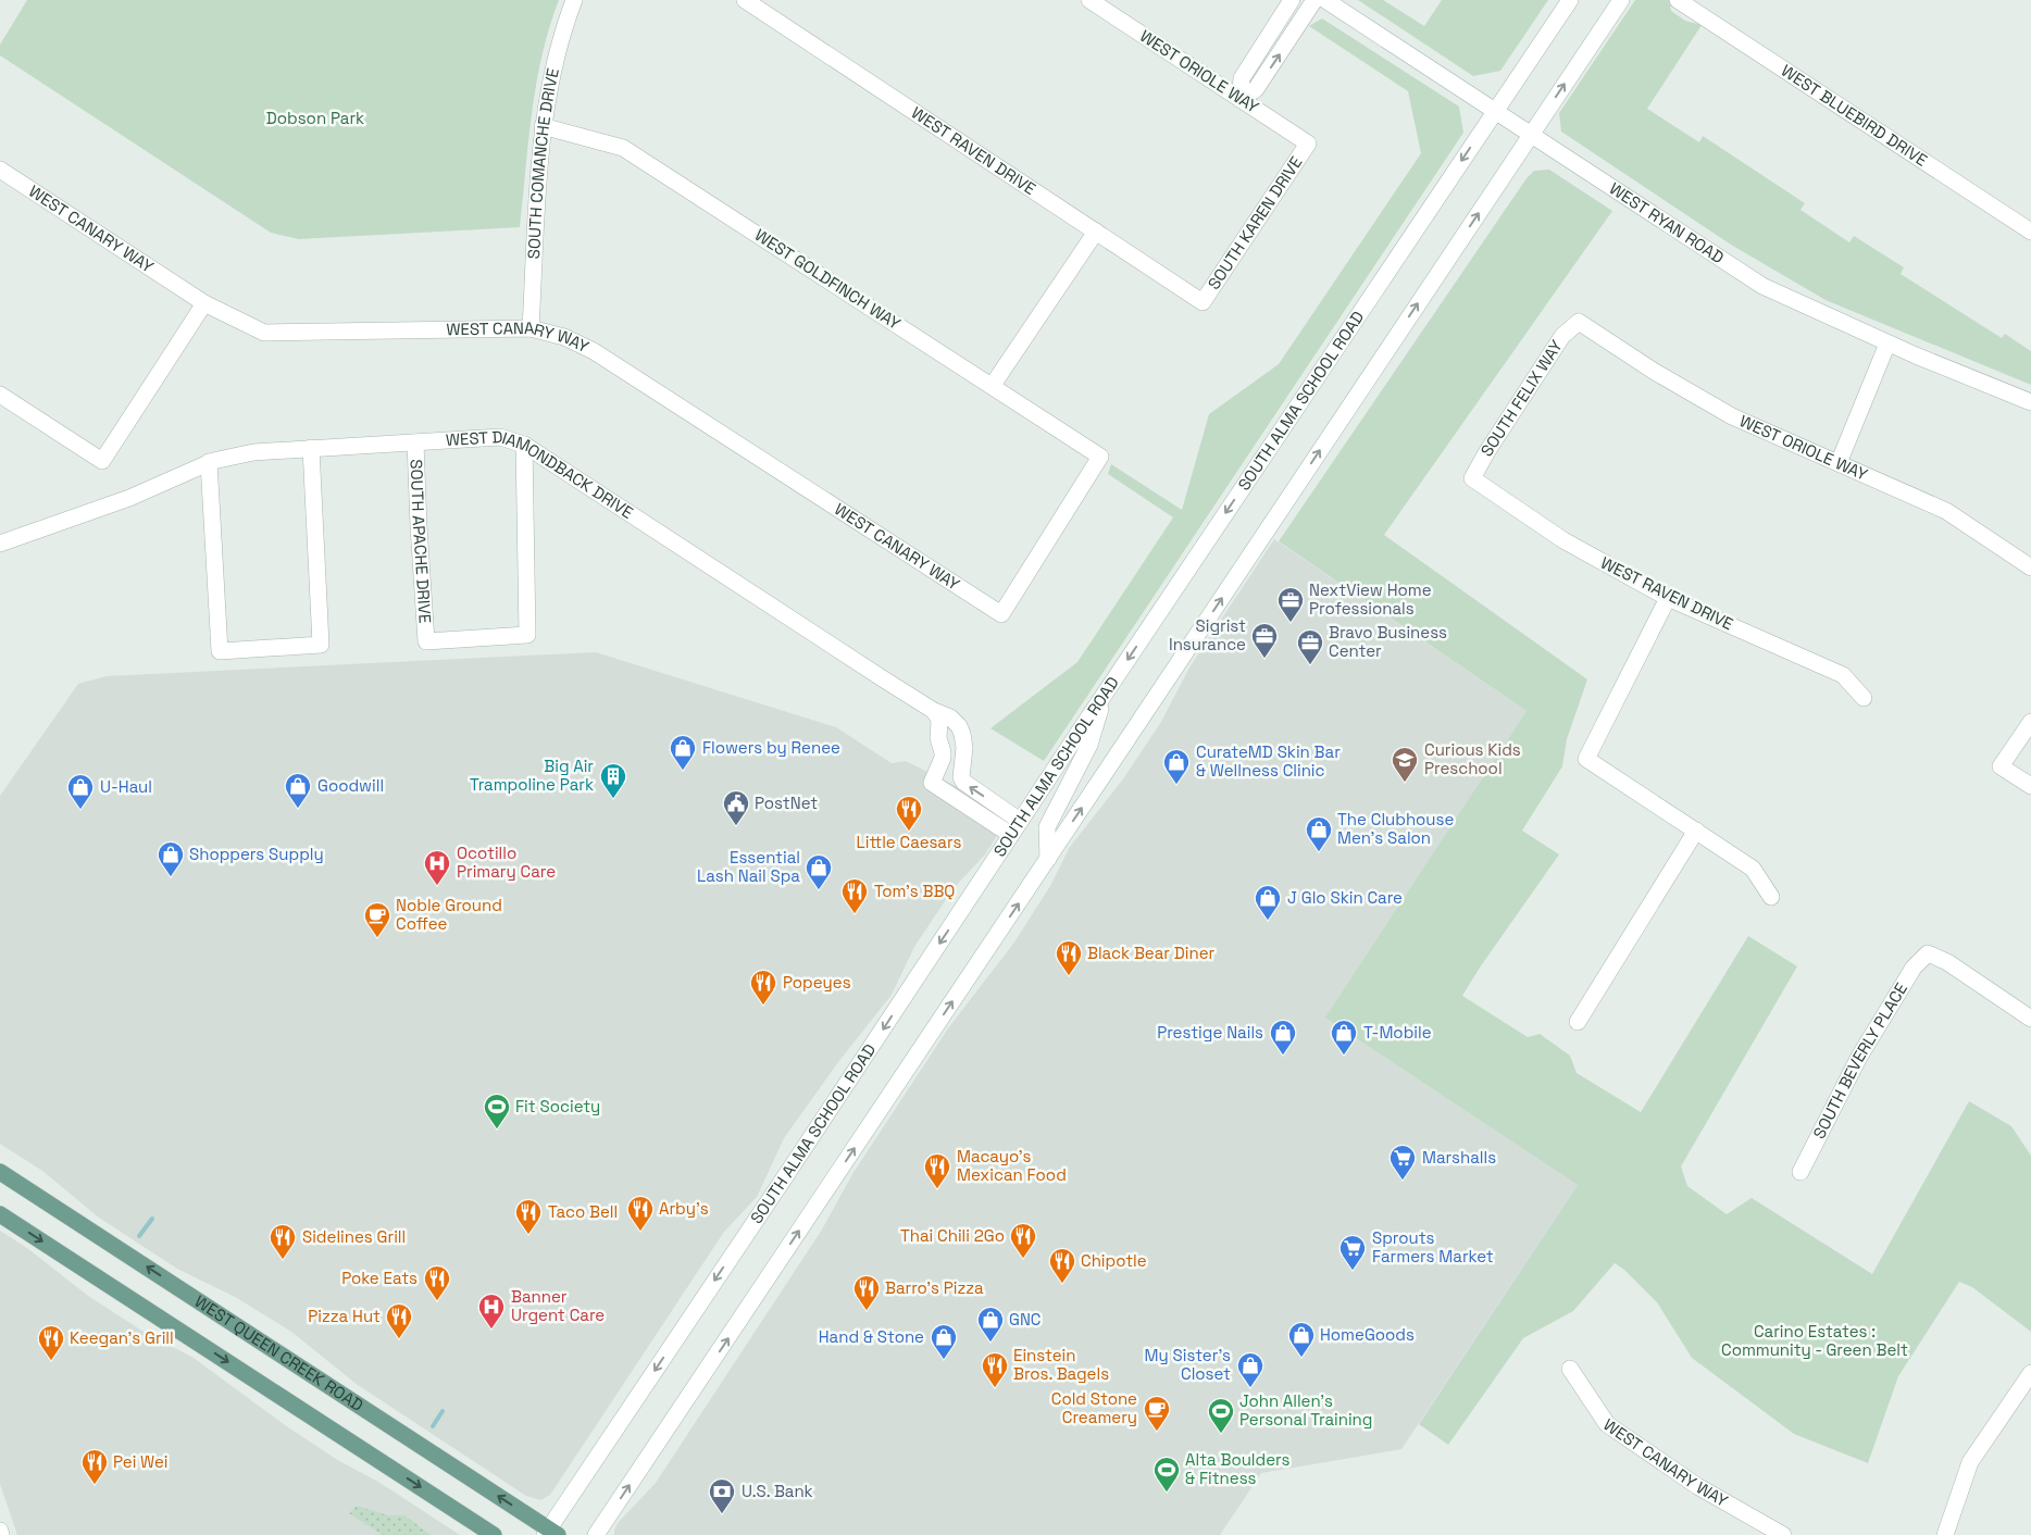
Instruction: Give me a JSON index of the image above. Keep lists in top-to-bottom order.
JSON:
{
  "streets": {
    "main road": ["WEST QUEEN CREEK ROAD"],
    "street": [
      "WEST ORIOLE WAY",
      "WEST BLUEBIRD DRIVE",
      "WEST RAVEN DRIVE",
      "SOUTH COMANCHE DRIVE",
      "SOUTH KAREN DRIVE",
      "WEST RYAN ROAD",
      "WEST CANARY WAY",
      "WEST GOLDFINCH WAY",
      "SOUTH FELIX WAY",
      "SOUTH ALMA SCHOOL ROAD",
      "WEST DIAMONDBACK DRIVE",
      "SOUTH APACHE DRIVE",
      "SOUTH BEVERLY PLACE"
    ]
  },
  "crossings": [
    ["WEST ORIOLE WAY", "SOUTH KAREN DRIVE"],
    ["WEST ORIOLE WAY", "SOUTH FELIX WAY"],
    ["WEST RAVEN DRIVE", "SOUTH KAREN DRIVE"],
    ["WEST RAVEN DRIVE", "SOUTH FELIX WAY"],
    ["SOUTH COMANCHE DRIVE", "WEST CANARY WAY"],
    ["SOUTH COMANCHE DRIVE", "WEST GOLDFINCH WAY"],
    ["WEST RYAN ROAD", "SOUTH ALMA SCHOOL ROAD"],
    ["WEST CANARY WAY", "WEST GOLDFINCH WAY"],
    ["SOUTH ALMA SCHOOL ROAD", "WEST DIAMONDBACK DRIVE"],
    ["SOUTH ALMA SCHOOL ROAD", "WEST QUEEN CREEK ROAD"],
    ["WEST DIAMONDBACK DRIVE", "SOUTH APACHE DRIVE"]
  ],
  "parks": ["Dobson Park", "Carino Estates : Community - Green Belt"],
  "places": {
    "office": ["NextView Home Professionals", "Sigrist Insurance", "Bravo Business Center"],
    "shop": [
      "Flowers by Renee",
      "CurateMD Skin Bar & Wellness Clinic",
      "Goodwill",
      "U-Haul",
      "The Clubhouse Men's Salon",
      "Shoppers Supply",
      "Essential Lash Nail Spa",
      "J Glo Skin Care",
      "Prestige Nails",
      "T-Mobile",
      "GNC",
      "HomeGoods",
      "Hand & Stone",
      "My Sister's Closet"
    ],
    "school or university": ["Curious Kids Preschool"],
    "building": ["Big Air Trampoline Park"],
    "public building": ["PostNet"],
    "restaurant": [
      "Little Caesars",
      "Tom's BBQ",
      "Black Bear Diner",
      "Popeyes",
      "Macayo's Mexican Food",
      "Arby's",
      "Taco Bell",
      "Thai Chili 2Go",
      "Sidelines Grill",
      "Chipotle",
      "Poke Eats",
      "Barro's Pizza",
      "Pizza Hut",
      "Keegan's Grill",
      "Einstein Bros. Bagels",
      "Pei Wei"
    ],
    "hospital": ["Ocotillo Primary Care", "Banner Urgent Care"],
    "cafe": ["Noble Ground Coffee", "Cold Stone Creamery"],
    "sports": ["Fit Society", "John Allen's Personal Training", "Alta Boulders & Fitness"],
    "supermarket": ["Marshalls", "Sprouts Farmers Market"],
    "bank": ["U.S. Bank"]
  }
}
